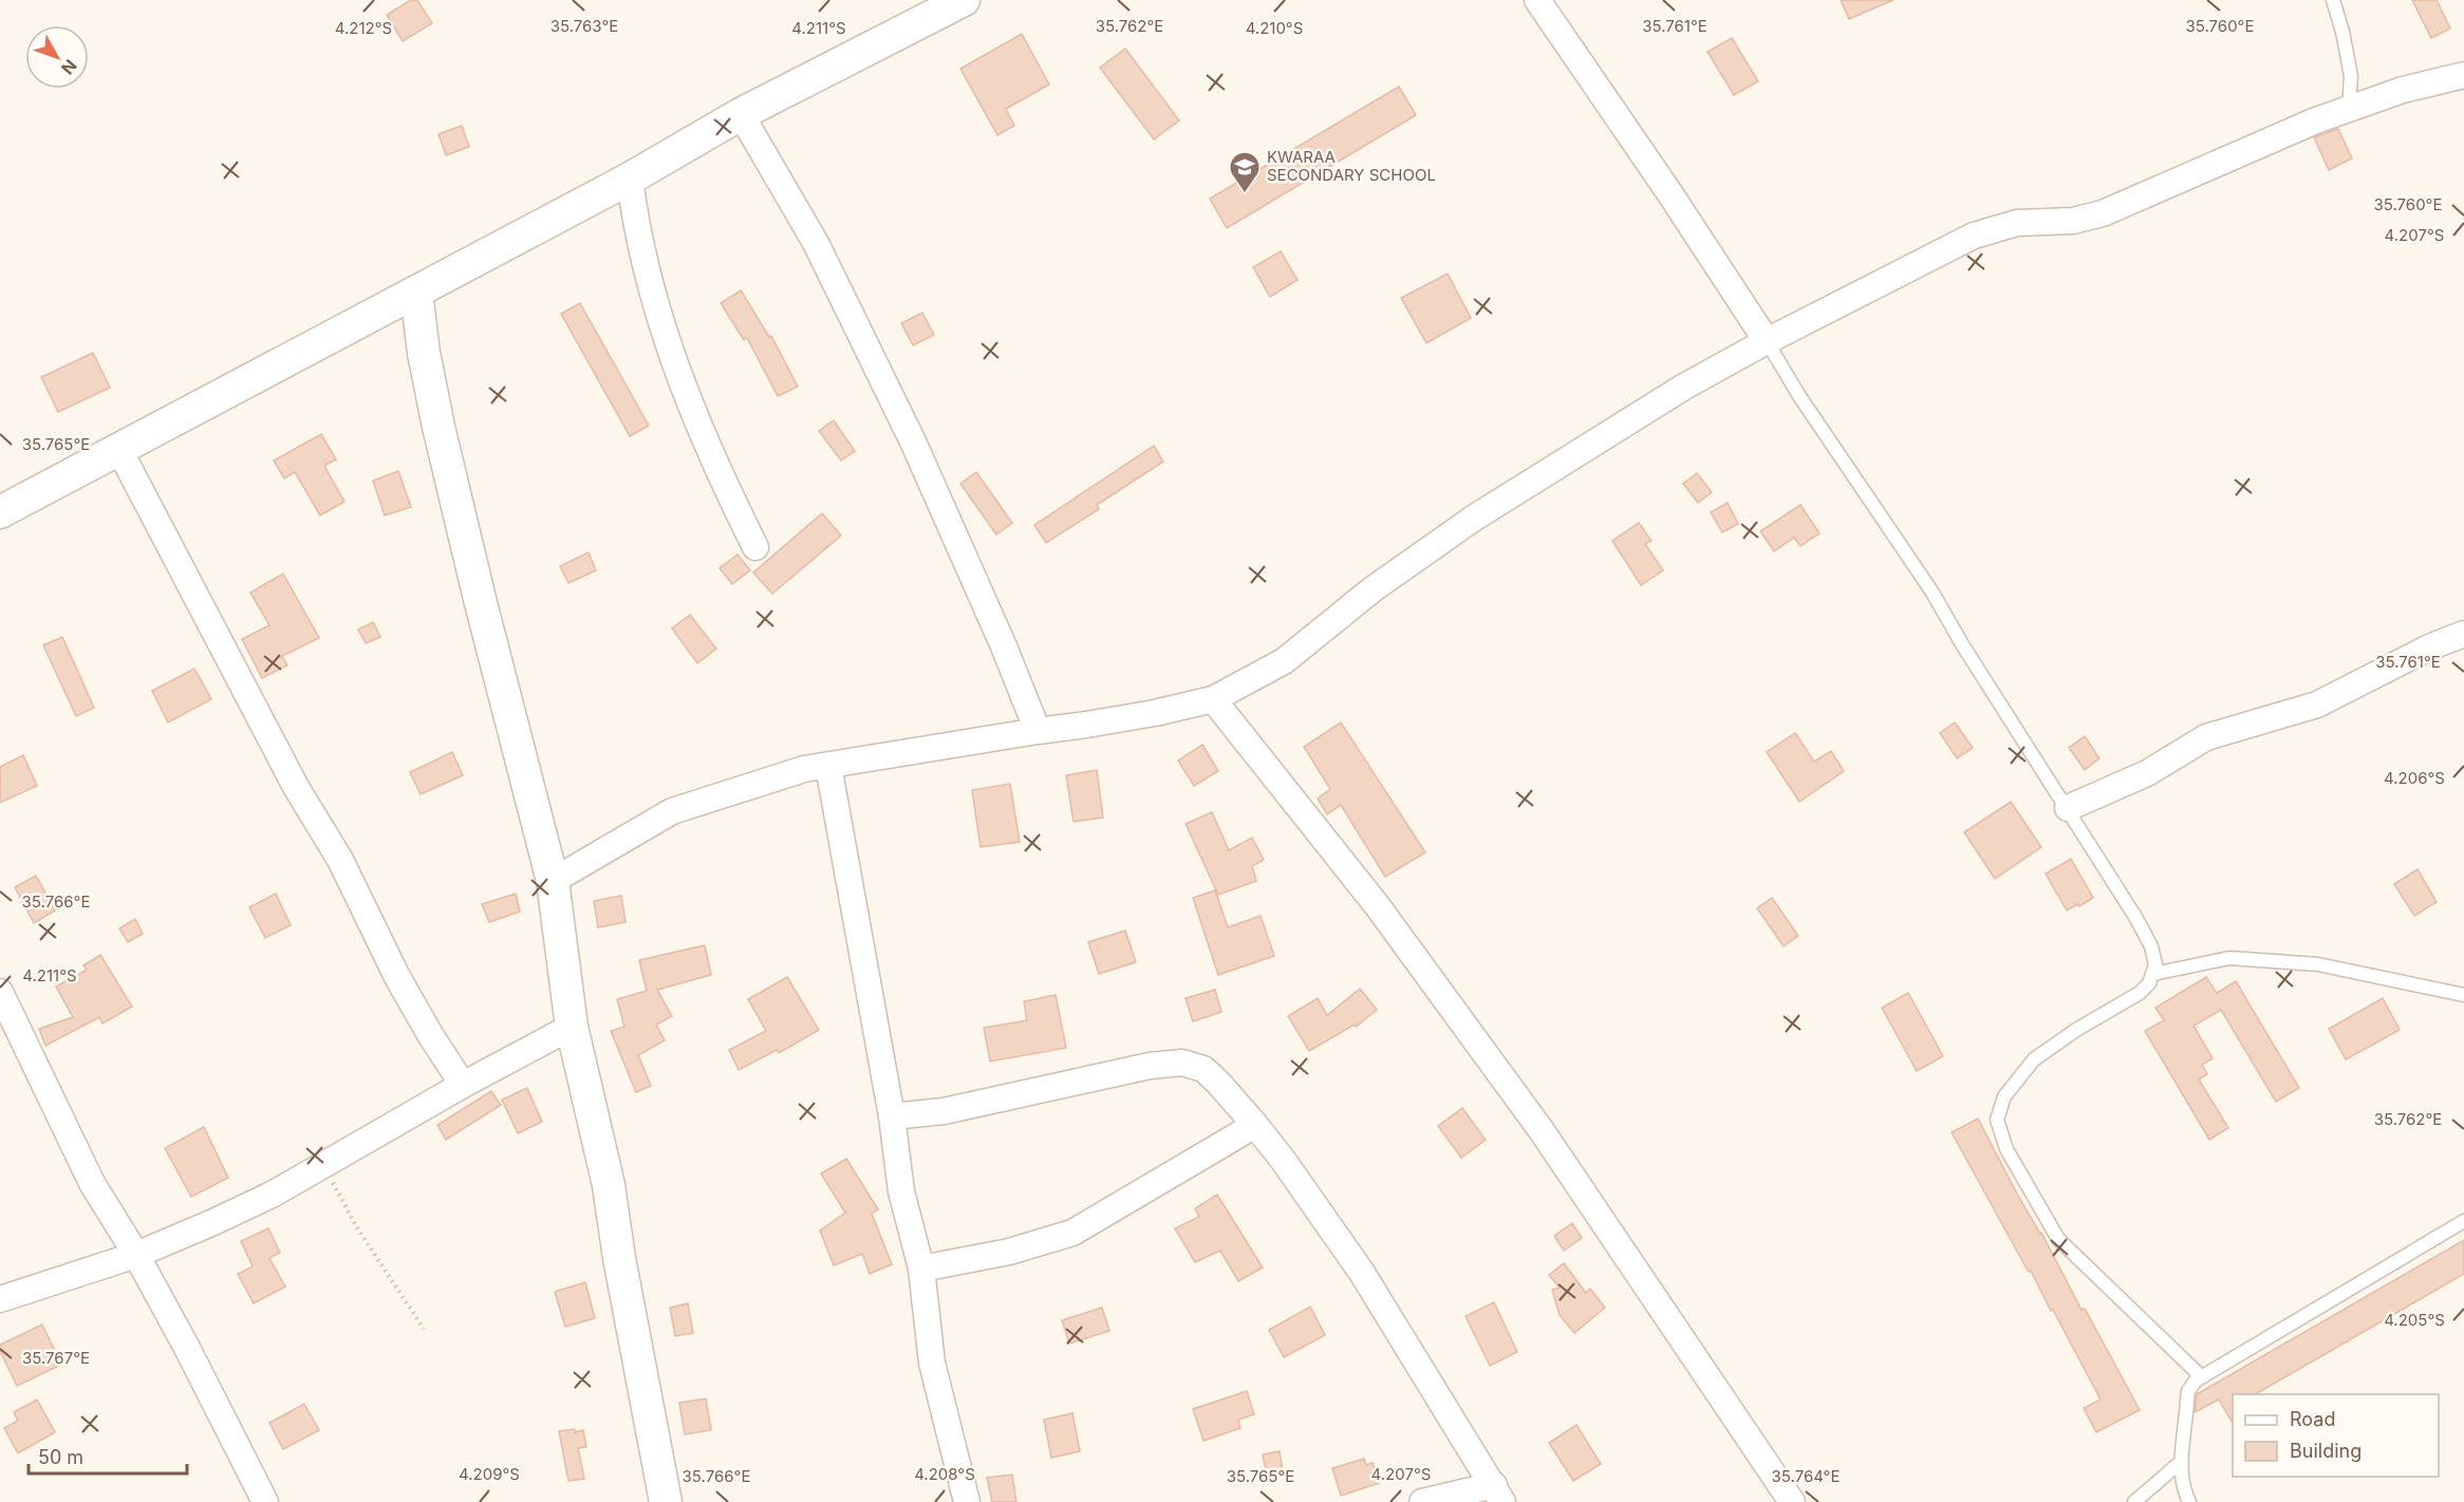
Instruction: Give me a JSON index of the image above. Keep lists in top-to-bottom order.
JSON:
{
  "places": {
    "school or university": ["KWARAA SECONDARY SCHOOL"]
  },
  "legend": ["Road", "Building"],
  "scale_bar": "50 m",
  "north": "bottom right",
  "coordinates": [
    "35.763°E",
    "35.761°E",
    "35.762°E",
    "35.760°E",
    "4.212°S",
    "4.211°S",
    "4.210°S",
    "4.207°S",
    "35.765°E",
    "4.206°S",
    "35.766°E",
    "4.205°S",
    "35.767°E",
    "4.209°S",
    "4.208°S",
    "35.764°E"
  ]
}
